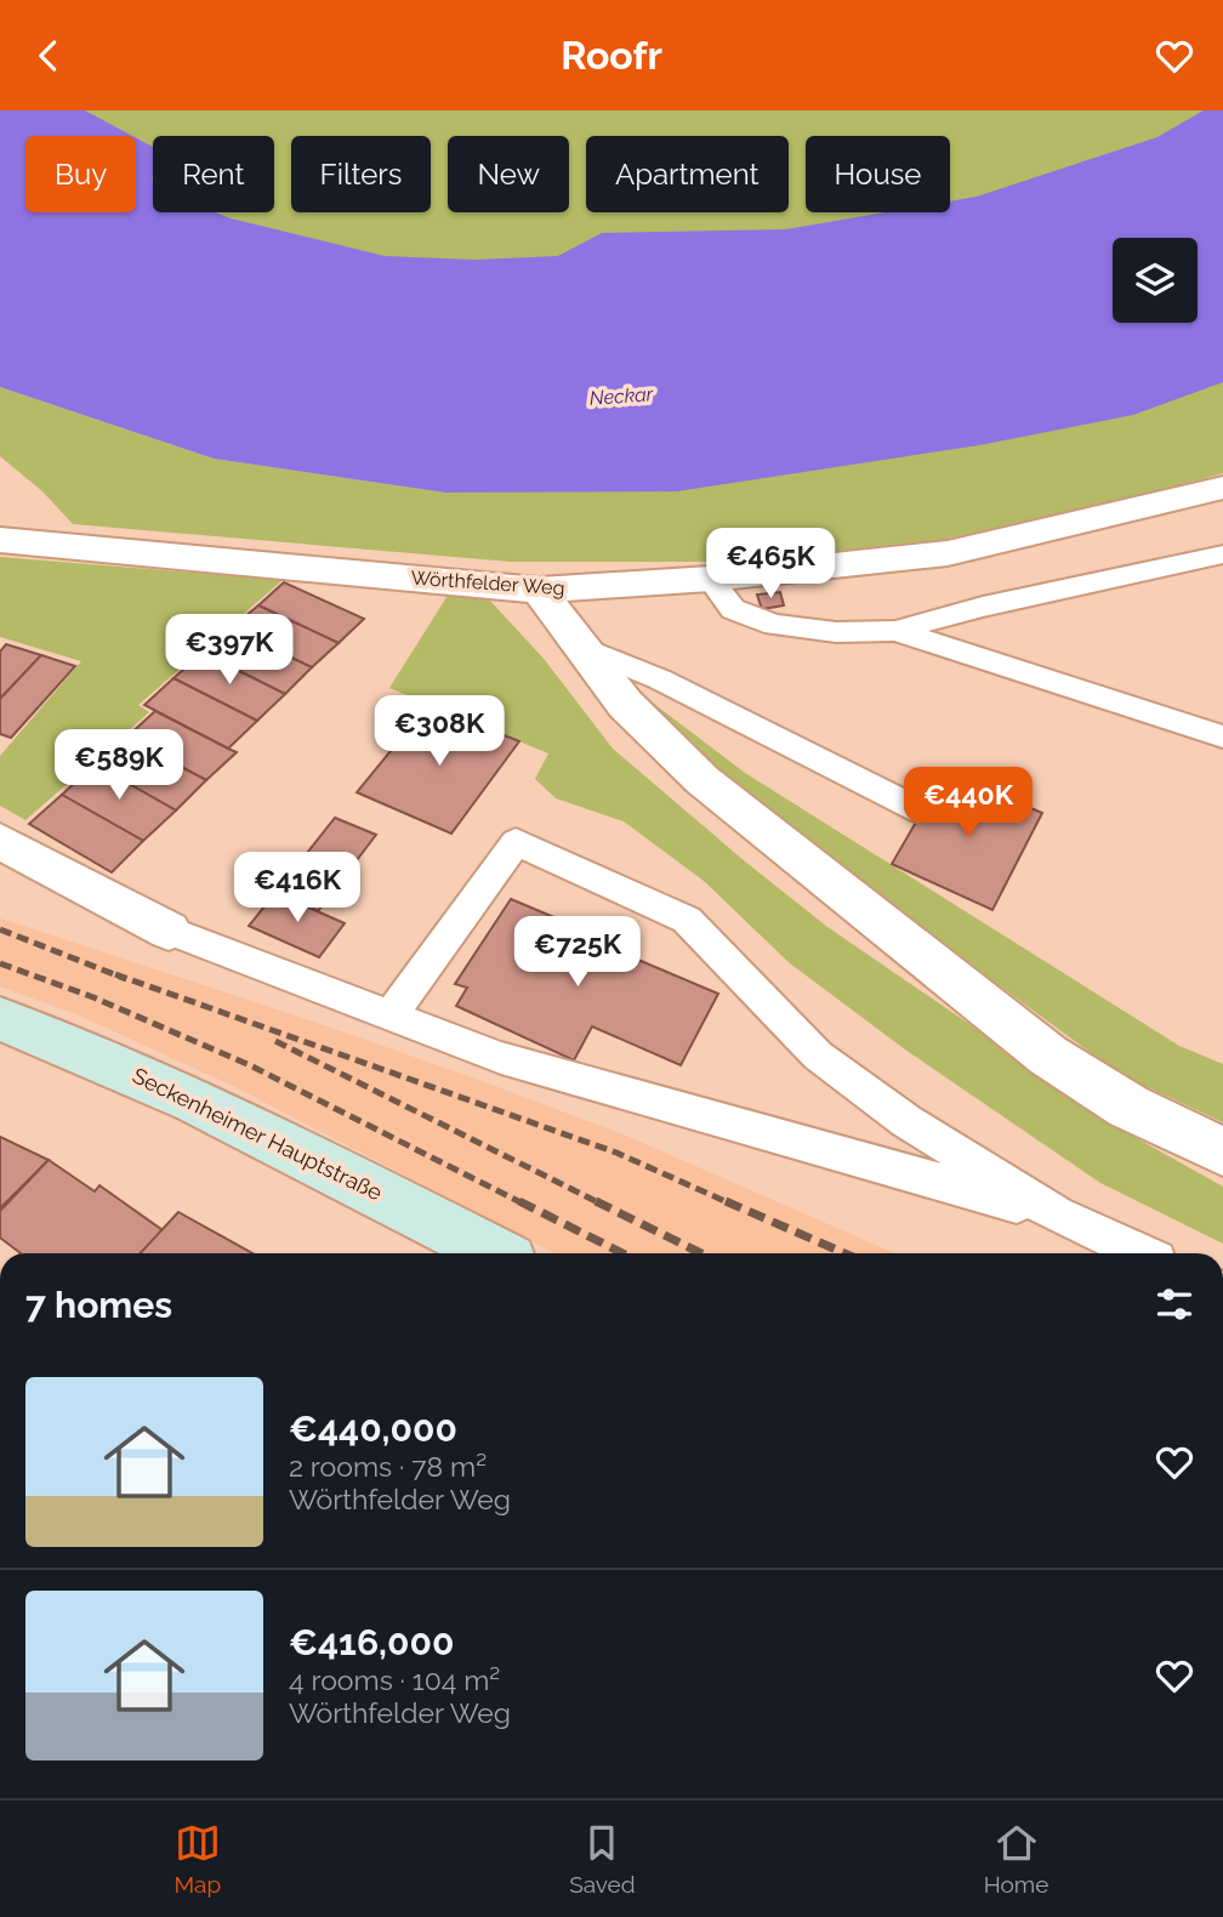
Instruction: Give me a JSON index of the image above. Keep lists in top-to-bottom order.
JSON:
{
  "streets": {
    "main road": ["Seckenheimer Hauptstraße"],
    "street": ["Wörthfelder Weg"]
  },
  "water": ["Neckar"],
  "page": {
    "header": "Roofr",
    "chip": [
      "Buy",
      "Rent",
      "Filters",
      "New",
      "Apartment",
      "House"
    ],
    "price": [
      "€465K",
      "€397K",
      "€308K",
      "€589K",
      "€440K",
      "€416K",
      "€725K"
    ],
    "heading": "7 homes",
    "list": [
      {
        "name": "€440,000",
        "note": "2 rooms · 78 m² · Wörthfelder Weg"
      },
      {
        "name": "€416,000",
        "note": "4 rooms · 104 m² · Wörthfelder Weg"
      }
    ],
    "tabs": ["Map", "Saved", "Home"]
  }
}
